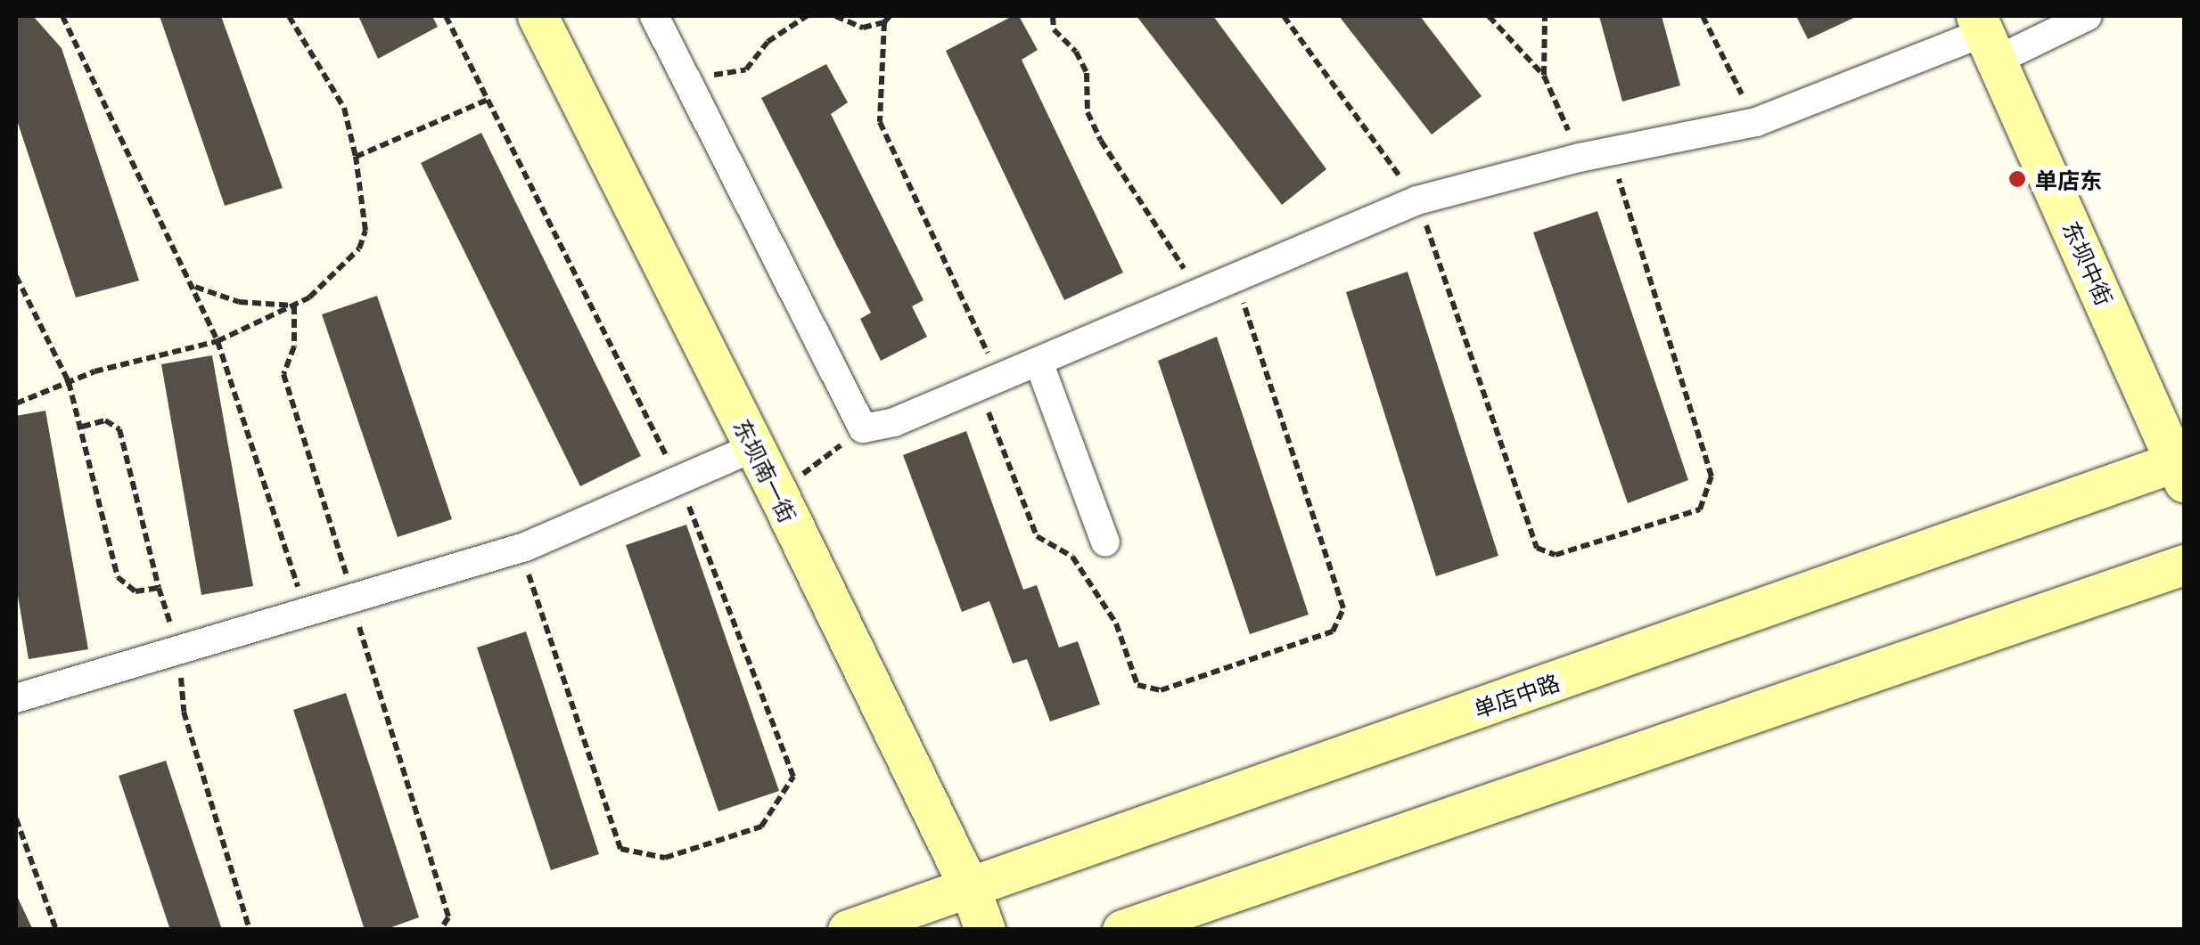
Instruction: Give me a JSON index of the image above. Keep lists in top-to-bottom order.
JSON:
{
  "streets": {
    "street": ["东坝中街", "东坝南一街", "单店中路"]
  },
  "crossings": [
    ["东坝中街", "单店中路"],
    ["东坝南一街", "单店中路"]
  ],
  "places": ["单店东"]
}
